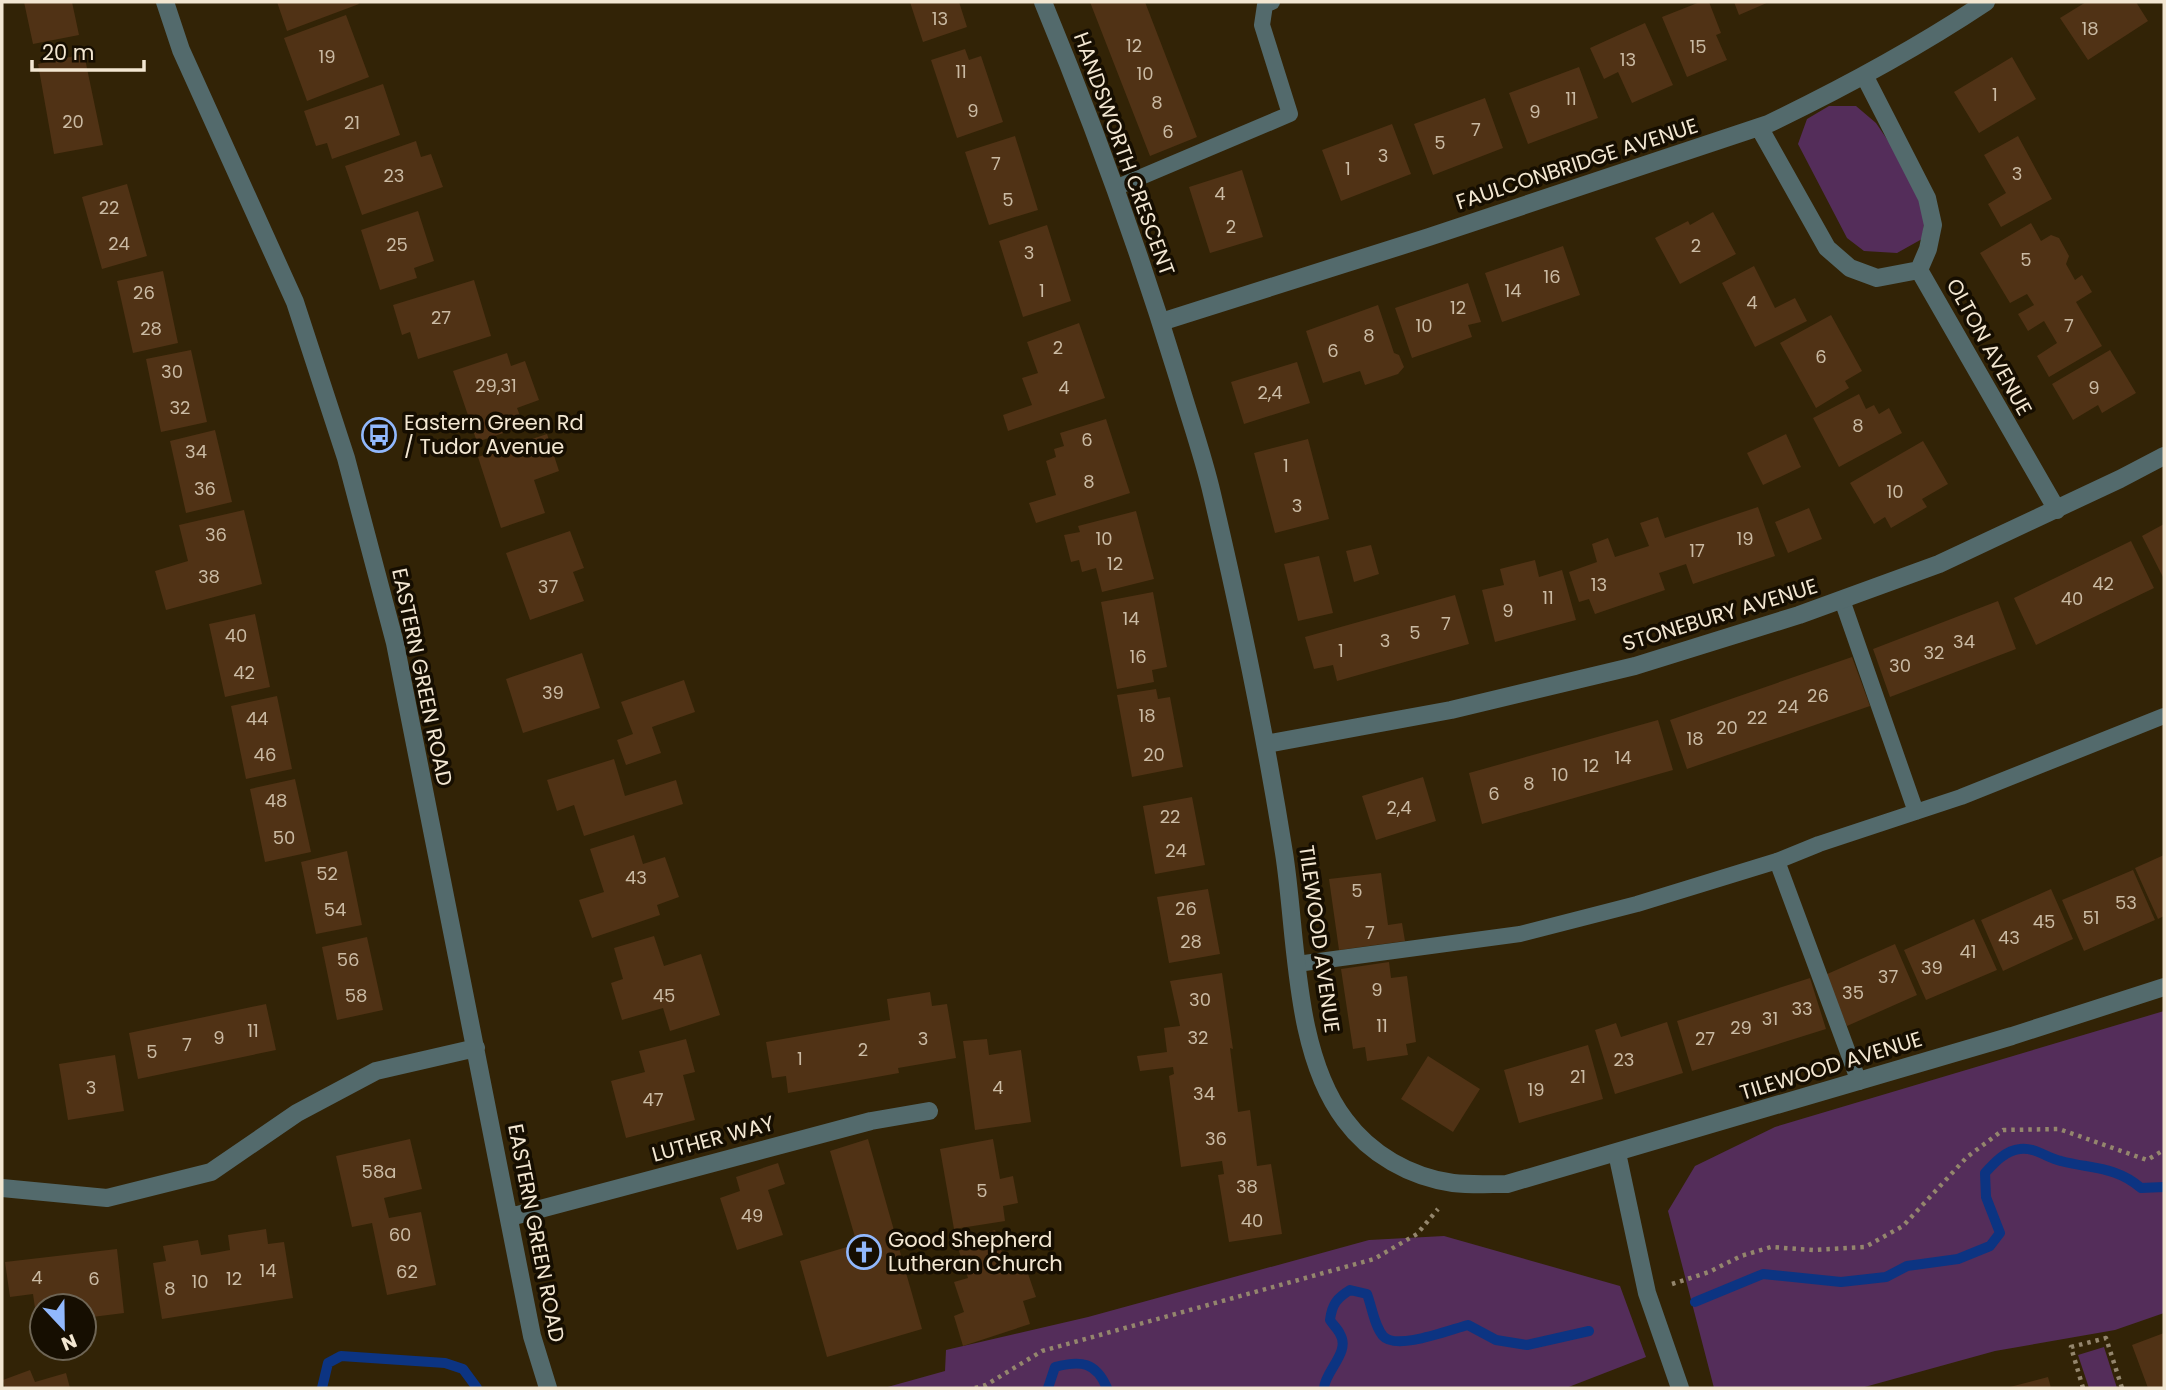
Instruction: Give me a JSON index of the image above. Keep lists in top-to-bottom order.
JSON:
{
  "streets": {
    "street": [
      "HANDSWORTH CRESCENT",
      "FAULCONBRIDGE AVENUE",
      "OLTON AVENUE",
      "STONEBURY AVENUE",
      "EASTERN GREEN ROAD",
      "TILEWOOD AVENUE",
      "LUTHER WAY"
    ]
  },
  "crossings": [
    ["HANDSWORTH CRESCENT", "FAULCONBRIDGE AVENUE"],
    ["HANDSWORTH CRESCENT", "TILEWOOD AVENUE"],
    ["FAULCONBRIDGE AVENUE", "OLTON AVENUE"],
    ["FAULCONBRIDGE AVENUE", "TILEWOOD AVENUE"],
    ["OLTON AVENUE", "STONEBURY AVENUE"],
    ["STONEBURY AVENUE", "TILEWOOD AVENUE"],
    ["EASTERN GREEN ROAD", "LUTHER WAY"]
  ],
  "places": {
    "bus stop": ["Eastern Green Rd / Tudor Avenue"],
    "church": ["Good Shepherd Lutheran Church"]
  },
  "house_numbers": [
    "13",
    "18",
    "12",
    "15",
    "19",
    "13",
    "11",
    "10",
    "1",
    "11",
    "8",
    "9",
    "9",
    "20",
    "21",
    "7",
    "6",
    "5",
    "3",
    "7",
    "1",
    "3",
    "23",
    "4",
    "5",
    "22",
    "2",
    "24",
    "25",
    "2",
    "3",
    "5",
    "16",
    "1",
    "14",
    "26",
    "4",
    "12",
    "27",
    "10",
    "7",
    "28",
    "8",
    "2",
    "6",
    "6",
    "30",
    "29,31",
    "4",
    "9",
    "2,4",
    "32",
    "8",
    "6",
    "34",
    "1",
    "8",
    "36",
    "10",
    "3",
    "36",
    "10",
    "19",
    "17",
    "12",
    "38",
    "42",
    "13",
    "37",
    "11",
    "40",
    "9",
    "14",
    "7",
    "5",
    "40",
    "3",
    "34",
    "1",
    "32",
    "16",
    "30",
    "42",
    "39",
    "26",
    "24",
    "18",
    "22",
    "44",
    "20",
    "18",
    "46",
    "20",
    "14",
    "12",
    "10",
    "8",
    "6",
    "48",
    "2,4",
    "22",
    "50",
    "24",
    "52",
    "43",
    "5",
    "53",
    "26",
    "54",
    "51",
    "45",
    "7",
    "43",
    "28",
    "41",
    "56",
    "39",
    "37",
    "9",
    "35",
    "58",
    "45",
    "30",
    "33",
    "31",
    "11",
    "29",
    "11",
    "9",
    "32",
    "3",
    "27",
    "7",
    "2",
    "5",
    "1",
    "23",
    "21",
    "3",
    "4",
    "19",
    "34",
    "47",
    "36",
    "58a",
    "38",
    "5",
    "49",
    "40",
    "60",
    "14",
    "62",
    "4",
    "6",
    "12",
    "10",
    "8"
  ],
  "scale_bar": "20 m",
  "north": "bottom"
}
